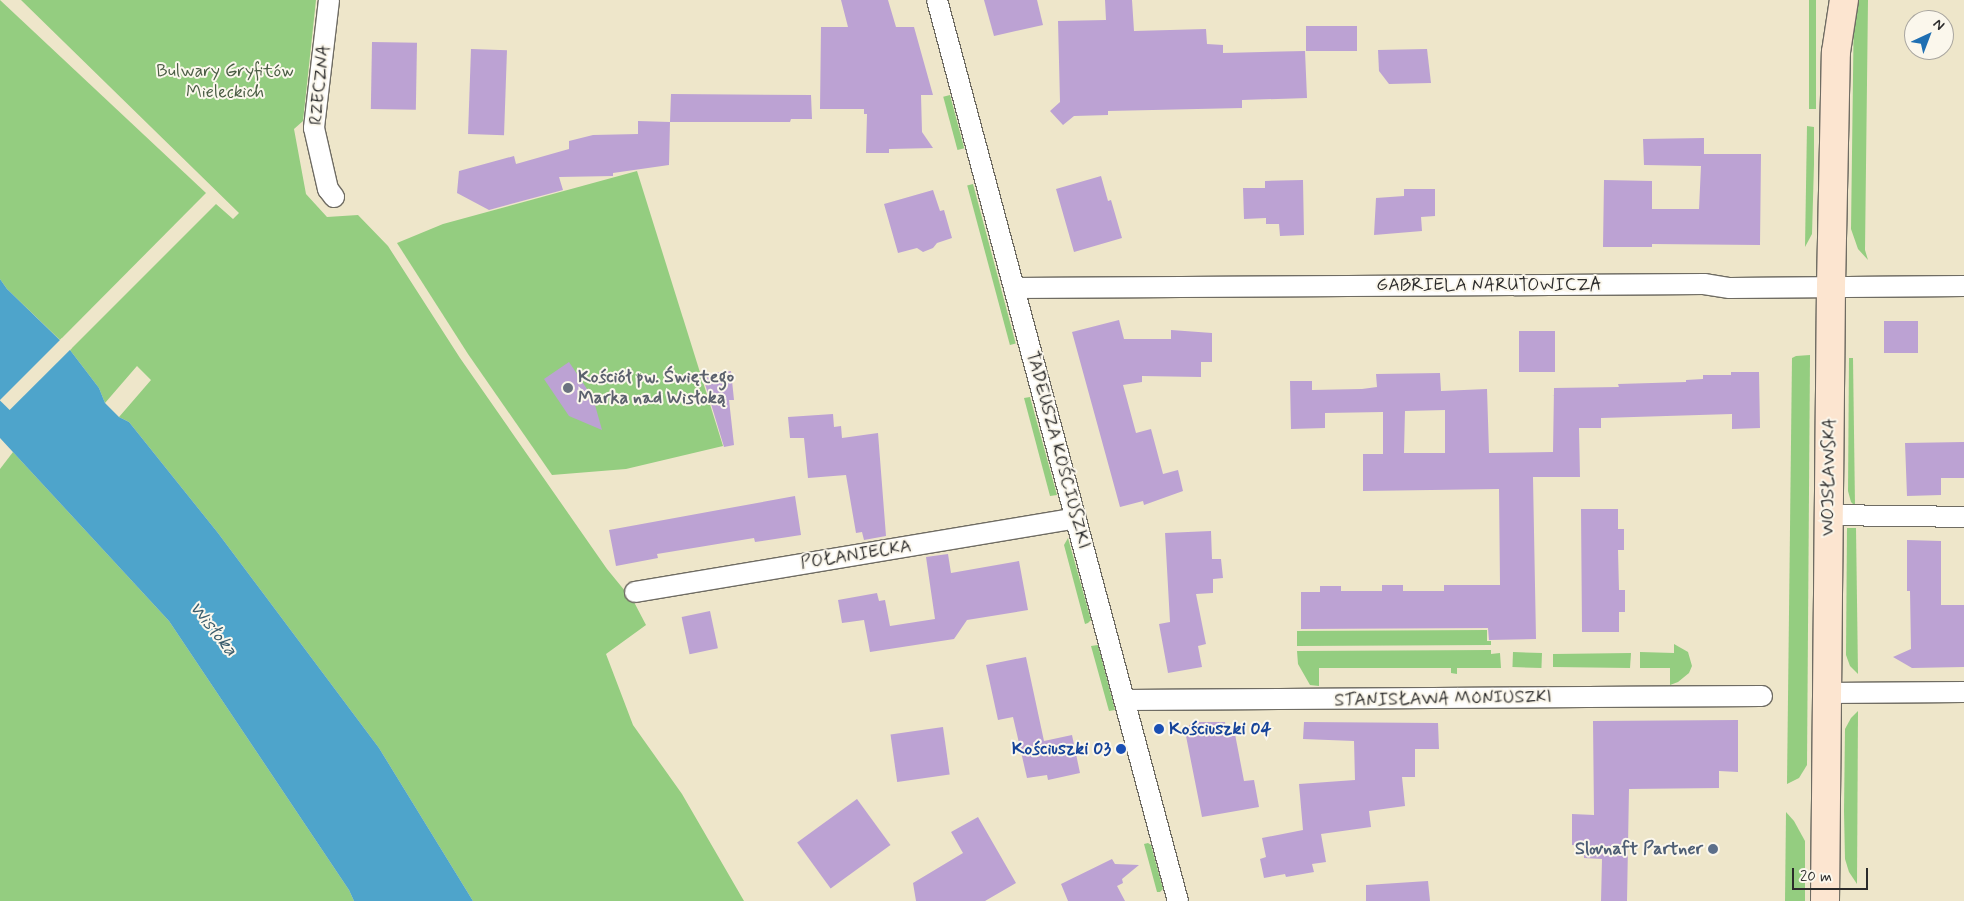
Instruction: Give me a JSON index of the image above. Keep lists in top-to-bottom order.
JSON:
{
  "streets": {
    "street": [
      "RZECZNA",
      "GABRIELA NARUTOWICZA",
      "TADEUSZA KOŚCIUSZKI",
      "WOJSŁAWSKA",
      "POŁANIECKA",
      "STANISŁAWA MONIUSZKI"
    ]
  },
  "crossings": [
    ["GABRIELA NARUTOWICZA", "TADEUSZA KOŚCIUSZKI"],
    ["GABRIELA NARUTOWICZA", "WOJSŁAWSKA"],
    ["TADEUSZA KOŚCIUSZKI", "POŁANIECKA"],
    ["TADEUSZA KOŚCIUSZKI", "STANISŁAWA MONIUSZKI"]
  ],
  "water": ["Wisłoka"],
  "parks": ["Bulwary Gryfitów Mieleckich"],
  "places": [
    "Kościół pw. Świętego Marka nad Wisłoką",
    "Kościuszki 04",
    "Kościuszki 03",
    "Slovnaft Partner"
  ],
  "scale_bar": "20 m",
  "north": "top right"
}
